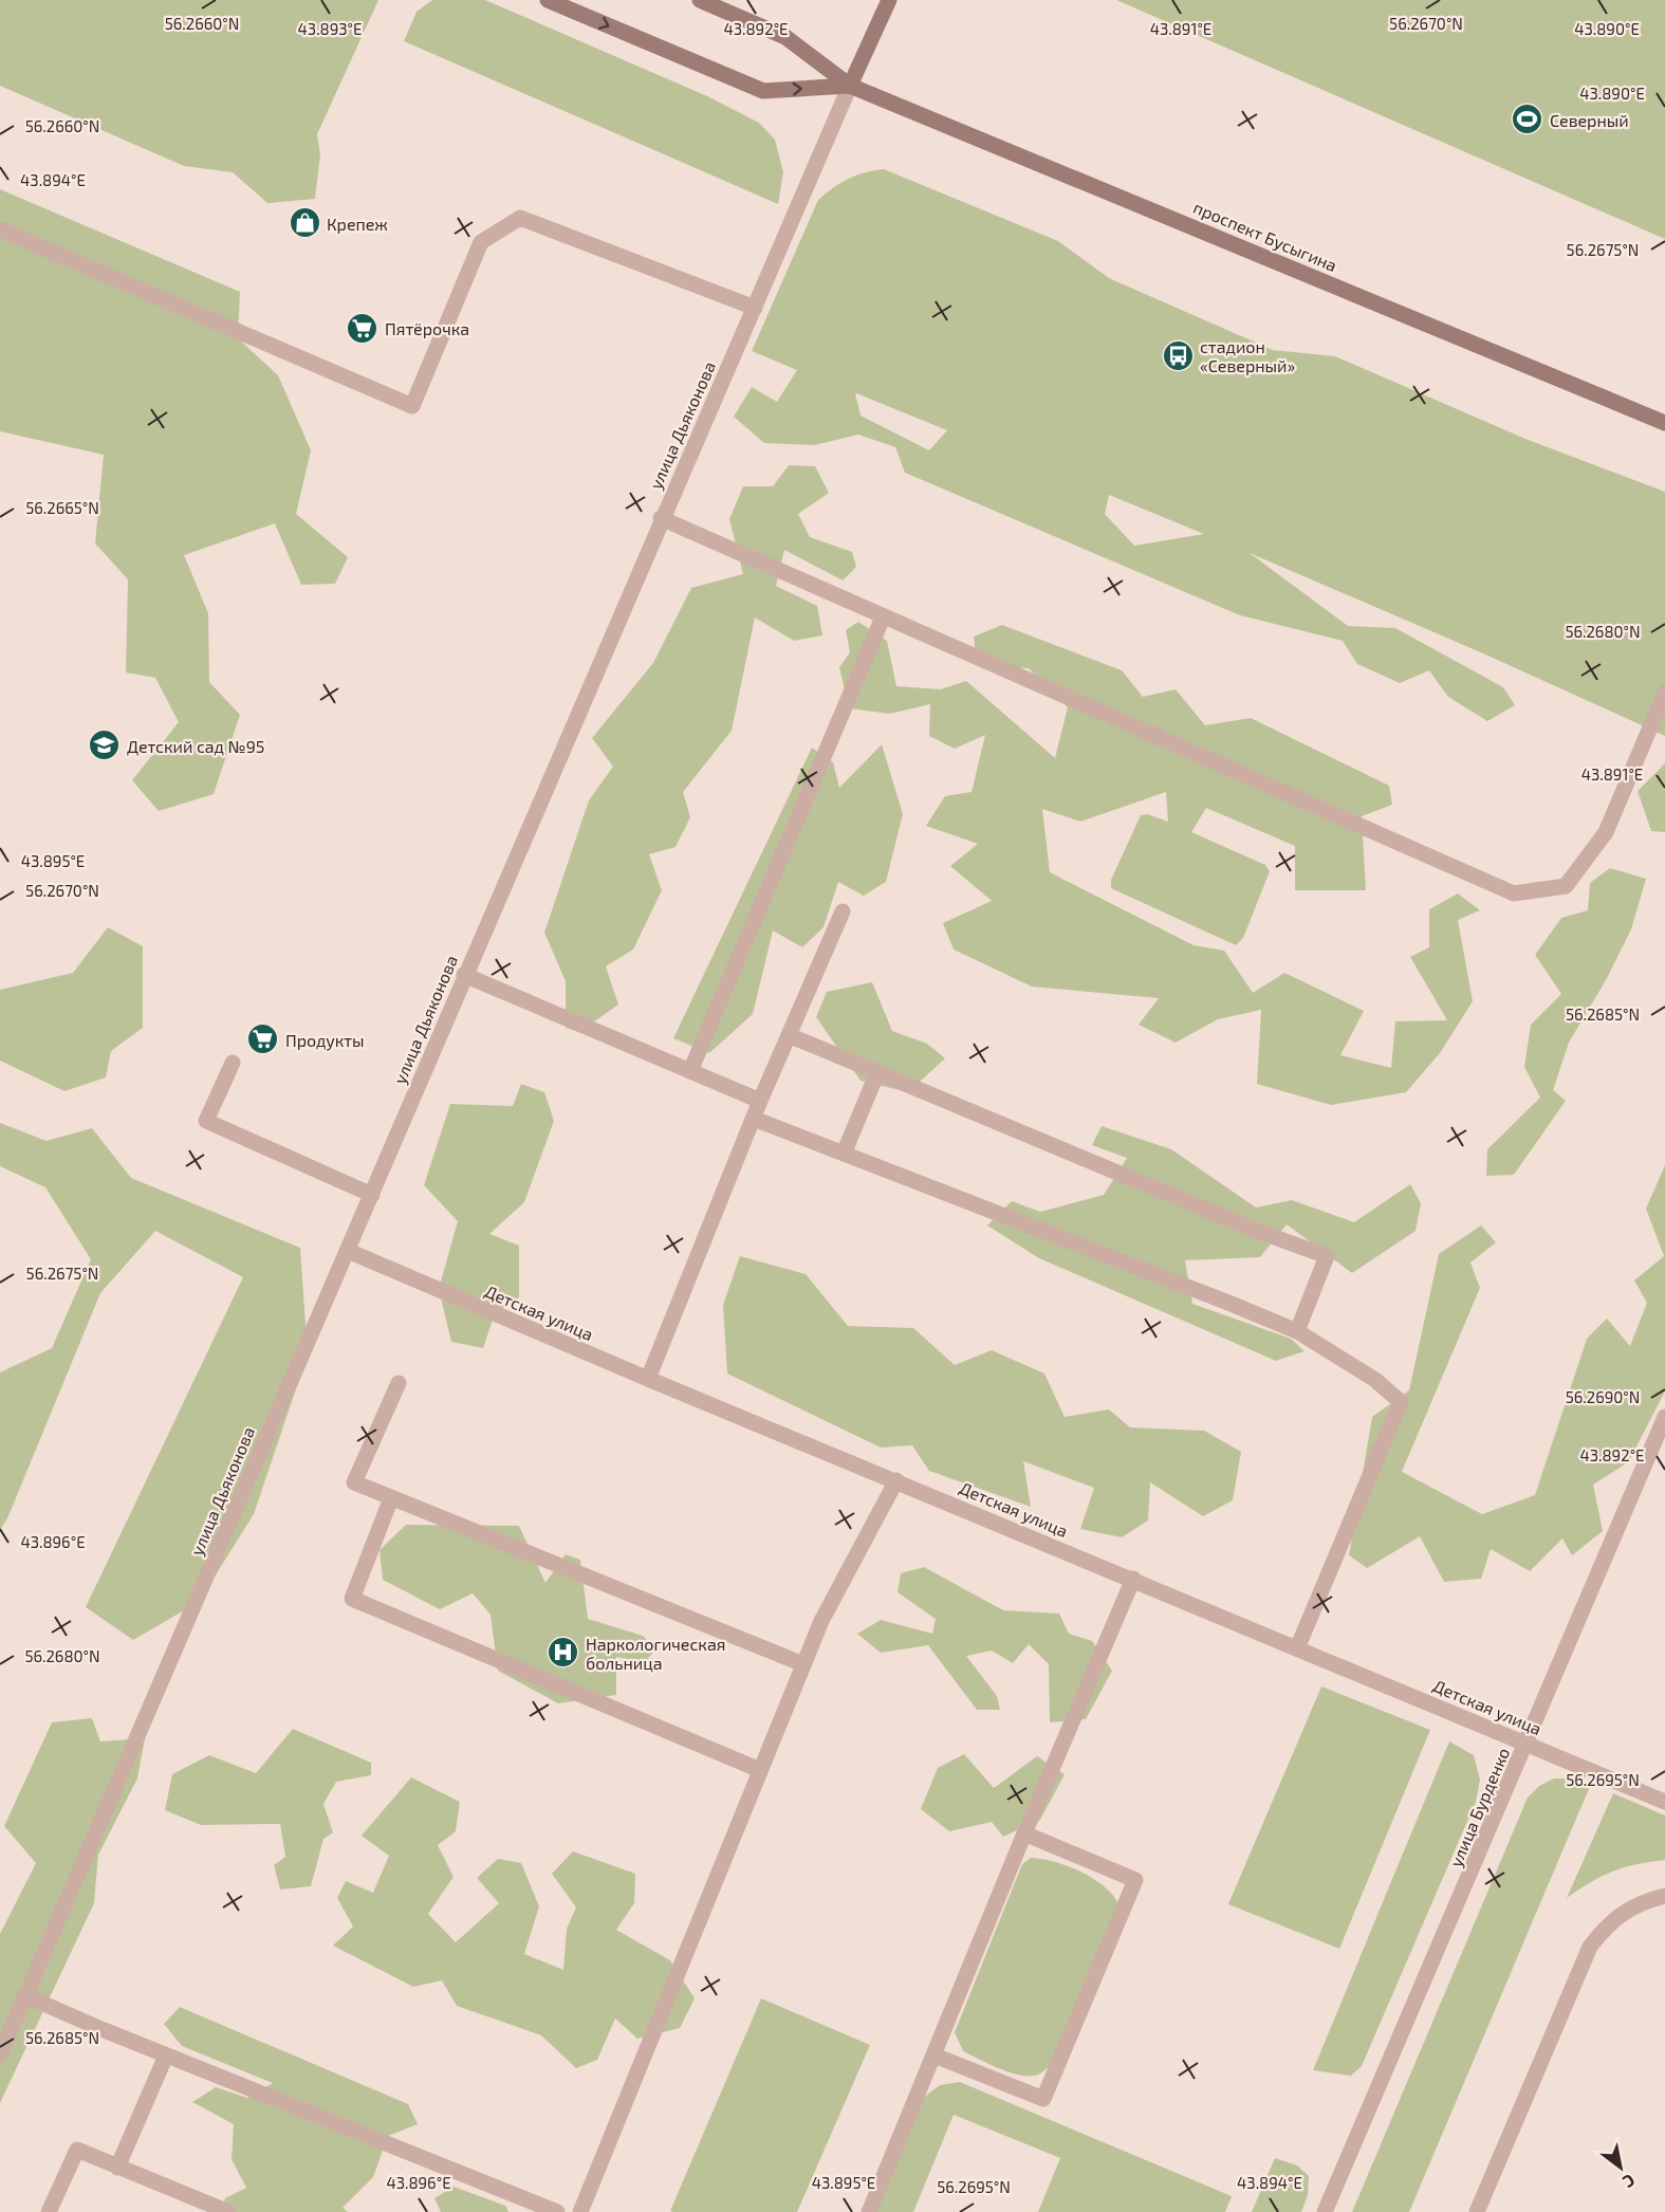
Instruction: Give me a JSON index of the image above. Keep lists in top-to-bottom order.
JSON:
{
  "streets": {
    "main road": ["проспект Бусыгина", "улица Дьяконова"],
    "street": ["Детская улица", "улица Бурденко"]
  },
  "crossings": [
    ["проспект Бусыгина", "улица Дьяконова"],
    ["улица Дьяконова", "Детская улица"],
    ["Детская улица", "улица Бурденко"]
  ],
  "places": {
    "sports": ["Северный"],
    "shop": ["Крепеж"],
    "supermarket": ["Пятёрочка", "Продукты"],
    "bus stop": ["стадион «Северный»"],
    "school or university": ["Детский сад №95"],
    "hospital": ["Наркологическая больница"]
  },
  "north": "bottom right",
  "coordinates": [
    "56.2660°N",
    "56.2670°N",
    "43.893°E",
    "43.892°E",
    "43.891°E",
    "43.890°E",
    "43.894°E",
    "56.2675°N",
    "56.2665°N",
    "56.2680°N",
    "43.895°E",
    "56.2685°N",
    "56.2690°N",
    "43.896°E",
    "56.2695°N"
  ]
}
